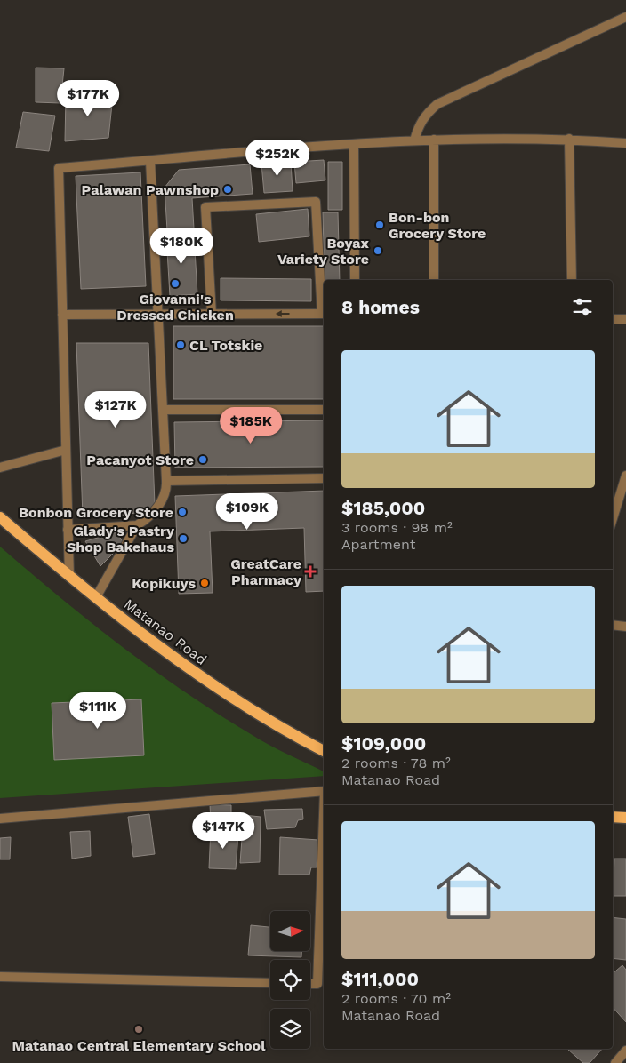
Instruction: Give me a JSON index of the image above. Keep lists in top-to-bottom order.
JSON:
{
  "streets": {
    "main road": ["Matanao Road"]
  },
  "places": {
    "other": [
      "Palawan Pawnshop",
      "Bon-bon Grocery Store",
      "Boyax Variety Store",
      "Giovanni's Dressed Chicken",
      "CL Totskie",
      "Pacanyot Store",
      "Bonbon Grocery Store",
      "Glady's Pastry Shop Bakehaus",
      "Kopikuys",
      "Matanao Central Elementary School"
    ],
    "health": ["GreatCare Pharmacy"]
  },
  "north": "right",
  "page": {
    "price": [
      "$177K",
      "$252K",
      "$180K",
      "$127K",
      "$185K",
      "$109K",
      "$111K",
      "$147K"
    ],
    "heading": "8 homes",
    "list": [
      {
        "name": "$185,000",
        "note": "3 rooms · 98 m² · Apartment"
      },
      {
        "name": "$109,000",
        "note": "2 rooms · 78 m² · Matanao Road"
      },
      {
        "name": "$111,000",
        "note": "2 rooms · 70 m² · Matanao Road"
      }
    ]
  }
}
